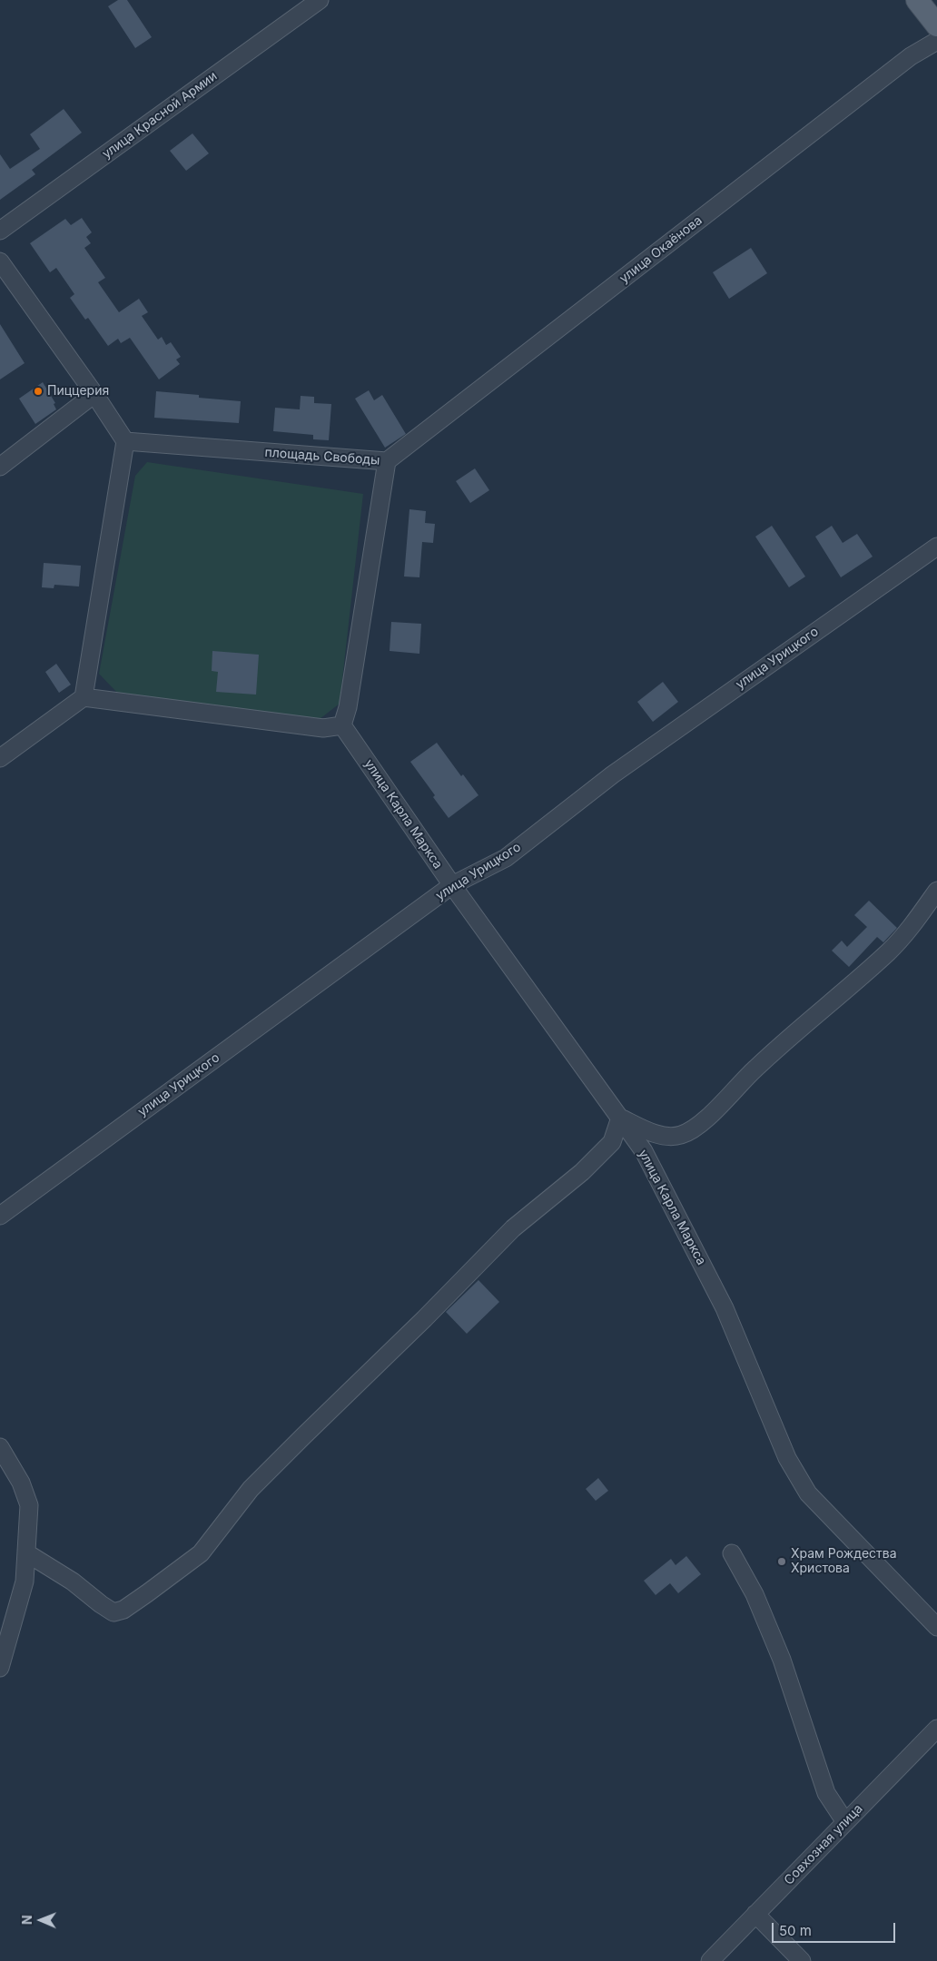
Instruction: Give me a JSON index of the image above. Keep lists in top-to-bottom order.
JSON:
{
  "streets": {
    "street": [
      "улица Красной Армии",
      "улица Окаёнова",
      "площадь Свободы",
      "улица Урицкого",
      "улица Карла Маркса",
      "Совхозная улица"
    ]
  },
  "crossings": [
    ["улица Окаёнова", "площадь Свободы"],
    ["площадь Свободы", "улица Карла Маркса"],
    ["улица Урицкого", "улица Карла Маркса"]
  ],
  "places": ["Пиццерия", "Храм Рождества Христова"],
  "scale_bar": "50 m",
  "north": "left"
}
